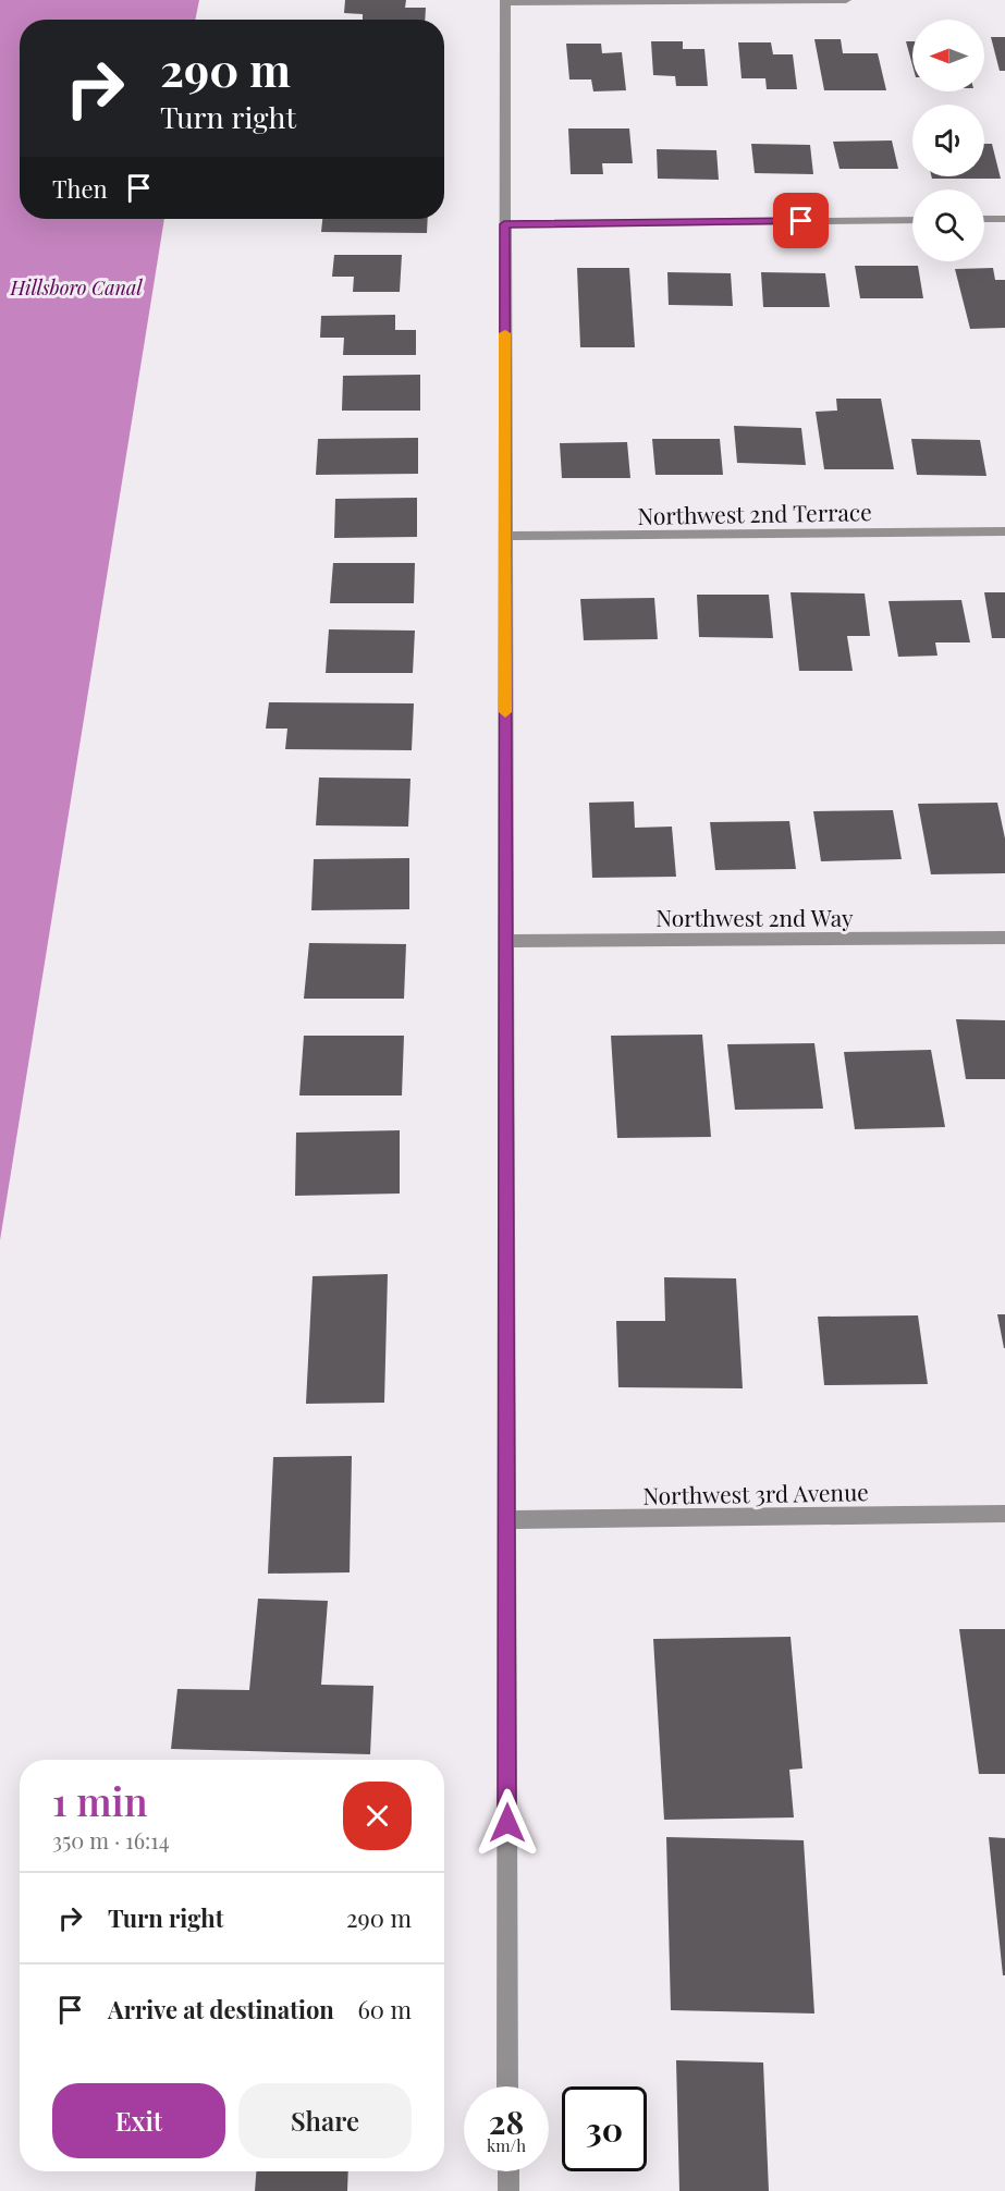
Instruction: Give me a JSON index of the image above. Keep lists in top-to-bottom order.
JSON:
{
  "streets": {
    "street": ["Northwest 2nd Terrace", "Northwest 2nd Way", "Northwest 3rd Avenue"]
  },
  "water": ["Hillsboro Canal"],
  "north": "left",
  "page": {
    "turn": ["290 m", "Turn right"],
    "then": "Then",
    "heading": ["1 min", "350 m · 16:14"],
    "list": [
      {
        "name": "Turn right",
        "value": "290 m"
      },
      {
        "name": "Arrive at destination",
        "value": "60 m"
      }
    ],
    "buttons": ["Exit", "Share"],
    "speed": "28 km/h",
    "limit": "30"
  }
}
